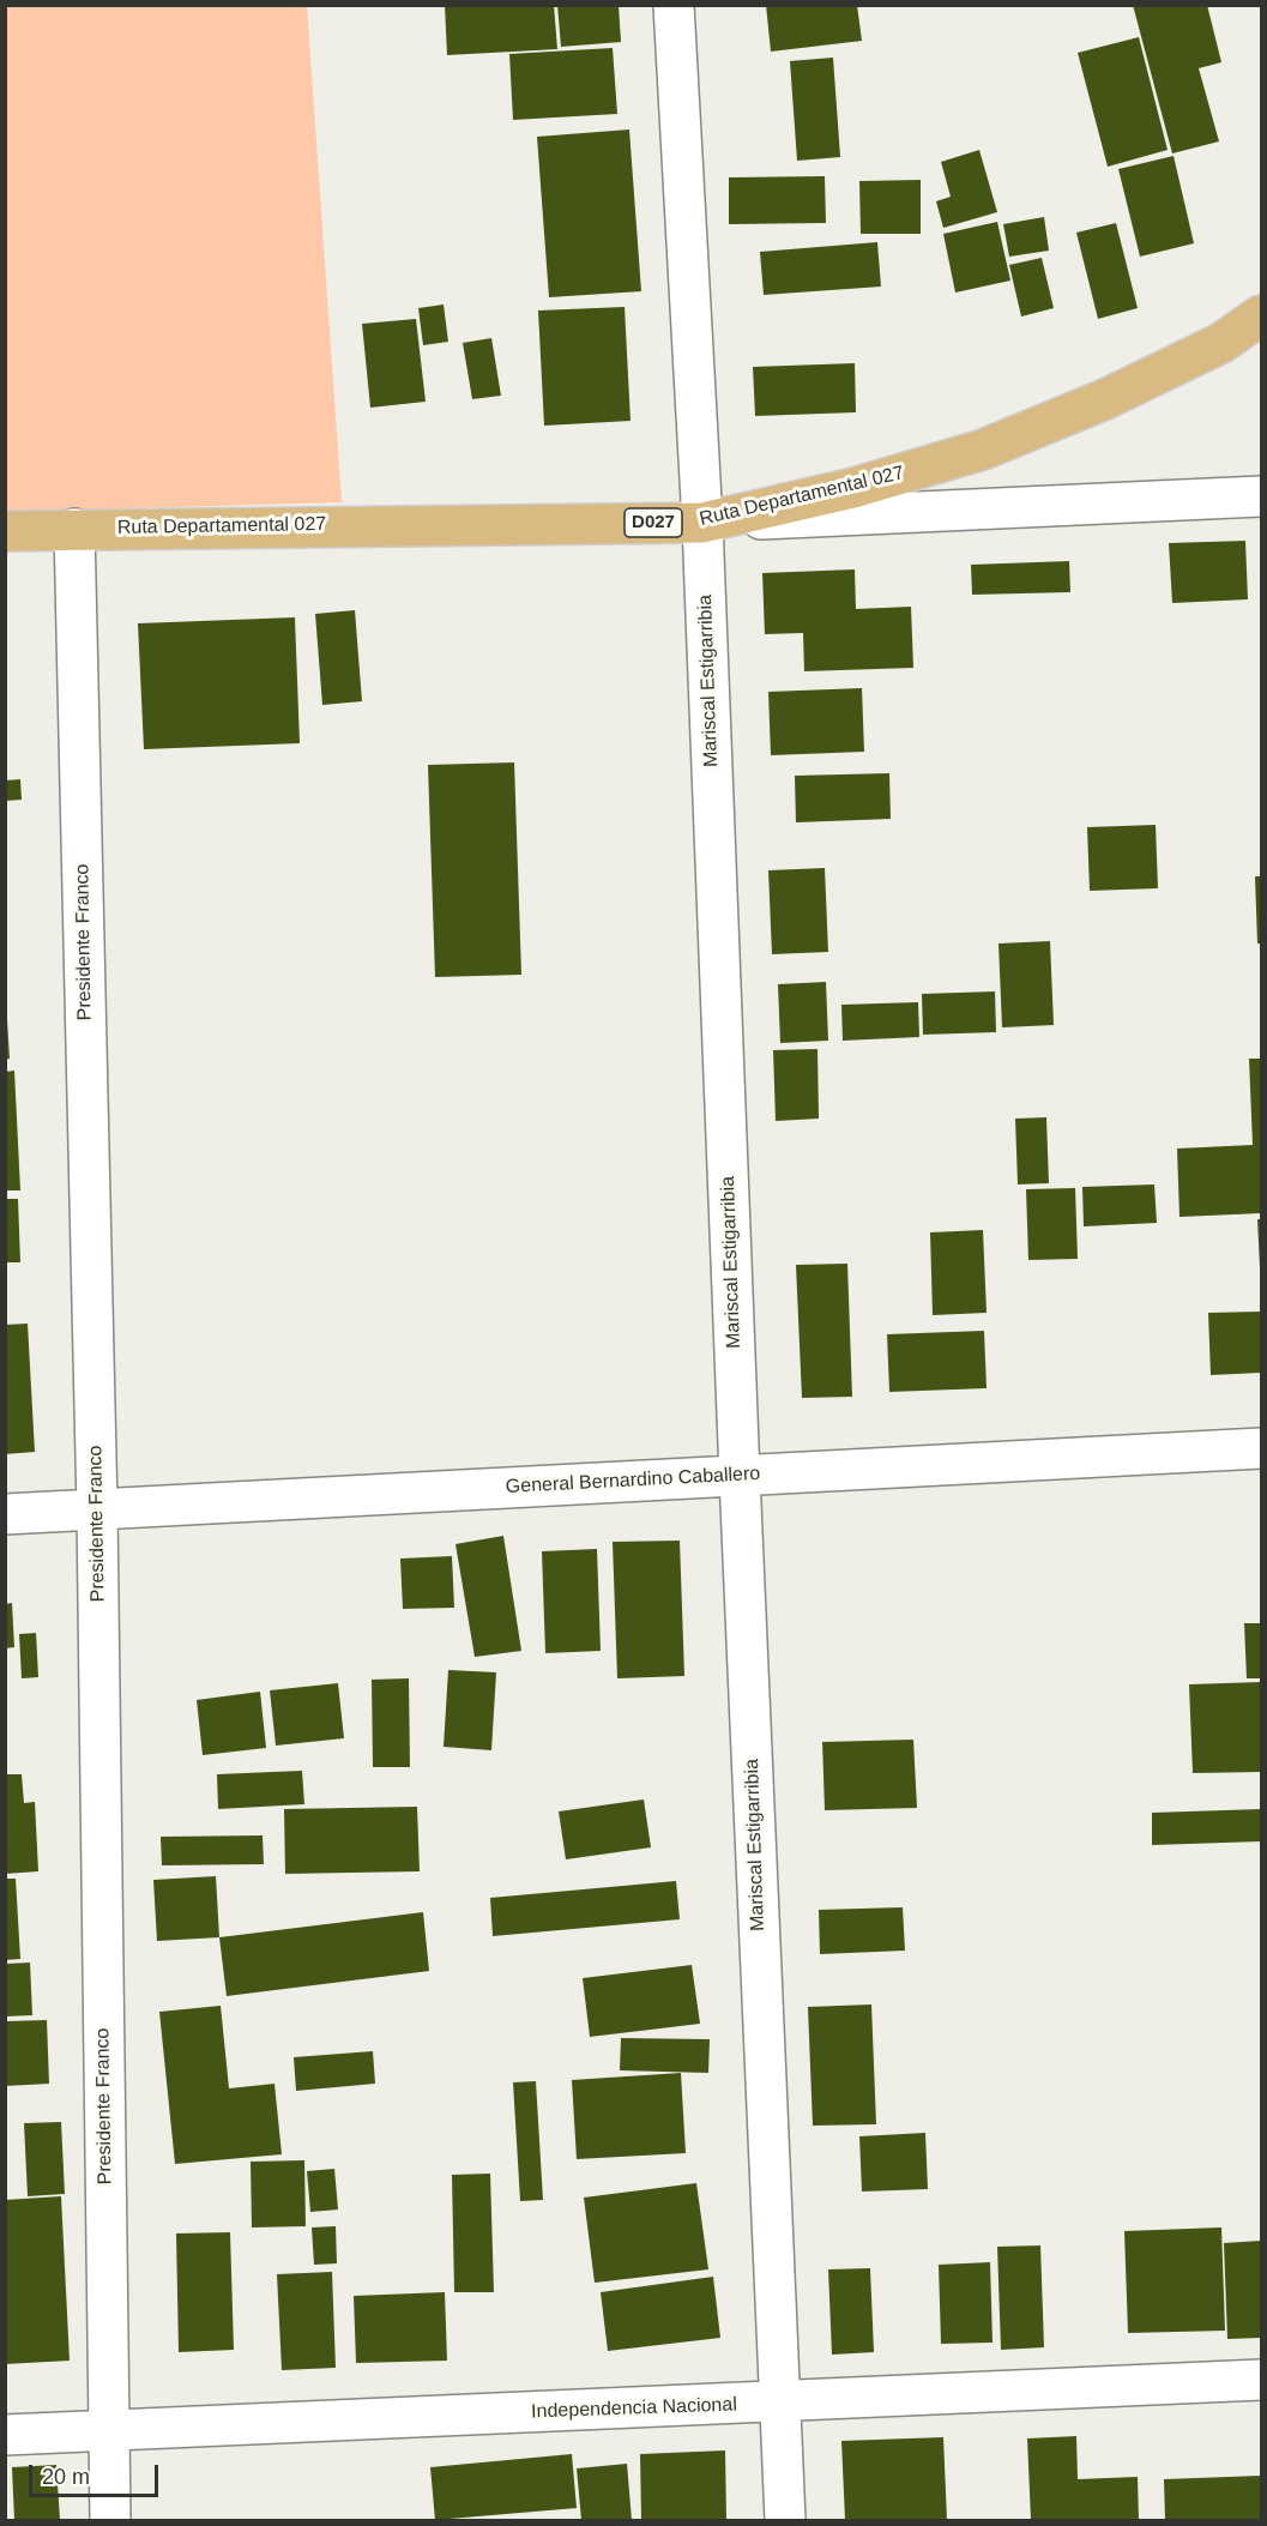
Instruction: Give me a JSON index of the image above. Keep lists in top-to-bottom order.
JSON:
{
  "streets": {
    "main road": ["Ruta Departamental 027", "D027"],
    "street": [
      "Mariscal Estigarribia",
      "Presidente Franco",
      "General Bernardino Caballero",
      "Independencia Nacional"
    ]
  },
  "crossings": [
    ["Ruta Departamental 027", "Mariscal Estigarribia"],
    ["Ruta Departamental 027", "Presidente Franco"],
    ["Mariscal Estigarribia", "General Bernardino Caballero"],
    ["Mariscal Estigarribia", "Independencia Nacional"],
    ["Presidente Franco", "General Bernardino Caballero"],
    ["Presidente Franco", "Independencia Nacional"]
  ],
  "scale_bar": "20 m"
}
